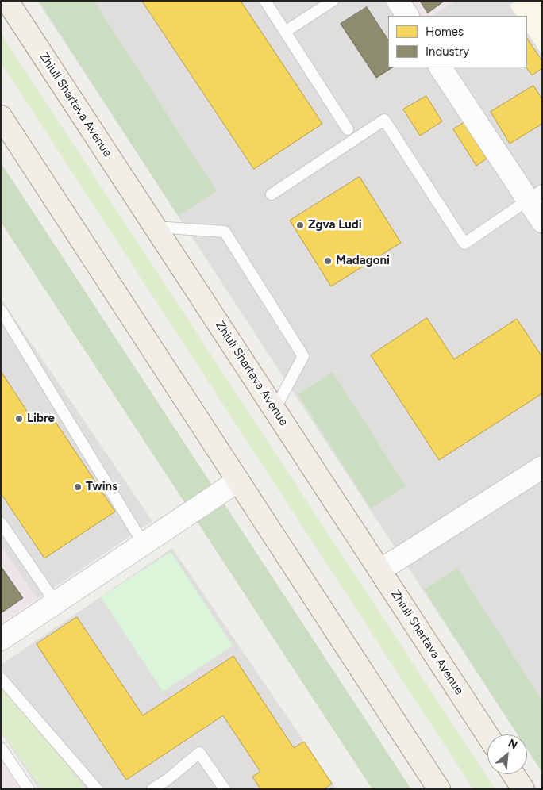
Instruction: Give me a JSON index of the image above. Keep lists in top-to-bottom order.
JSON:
{
  "streets": {
    "main road": ["Zhiuli Shartava Avenue"]
  },
  "places": [
    "Zgva Ludi",
    "Madagoni",
    "Libre",
    "Twins"
  ],
  "legend": ["Homes", "Industry"],
  "north": "top right"
}
